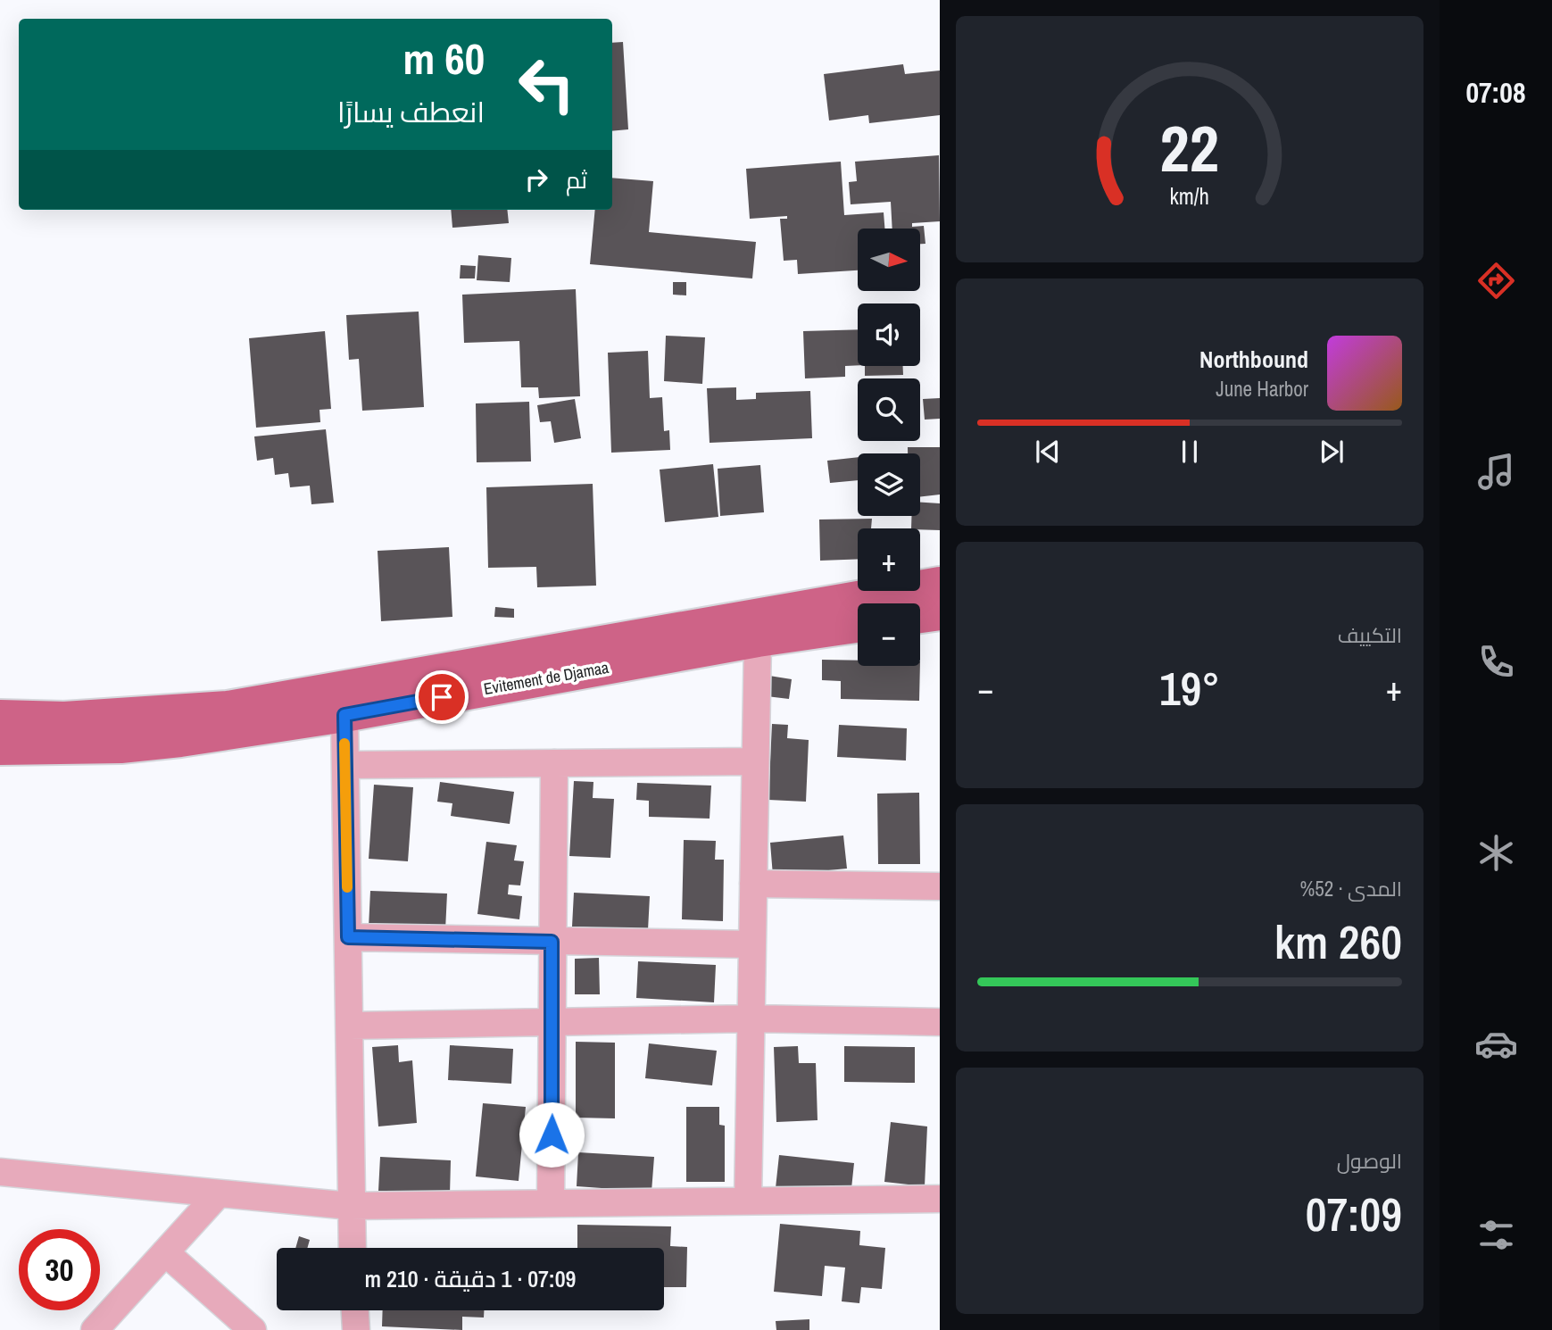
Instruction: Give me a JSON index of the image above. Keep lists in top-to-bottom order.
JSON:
{
  "streets": {
    "main road": ["Evitement de Djamaa"]
  },
  "north": "right",
  "page": {
    "tabs": "07:08",
    "turn": ["60 m", "انعطف يسارًا"],
    "then": "ثم",
    "map_buttons": ["+", "−"],
    "song": ["Northbound", "June Harbor"],
    "tile": [
      "التكييف",
      ["المدى · 52%", "260 km"],
      ["الوصول", "07:09"]
    ],
    "heat": ["−", "19°", "+"],
    "limit": "30",
    "trip": "07:09 · 1 دقيقة · 210 m",
    "gauge": ["22", "km/h"]
  }
}
